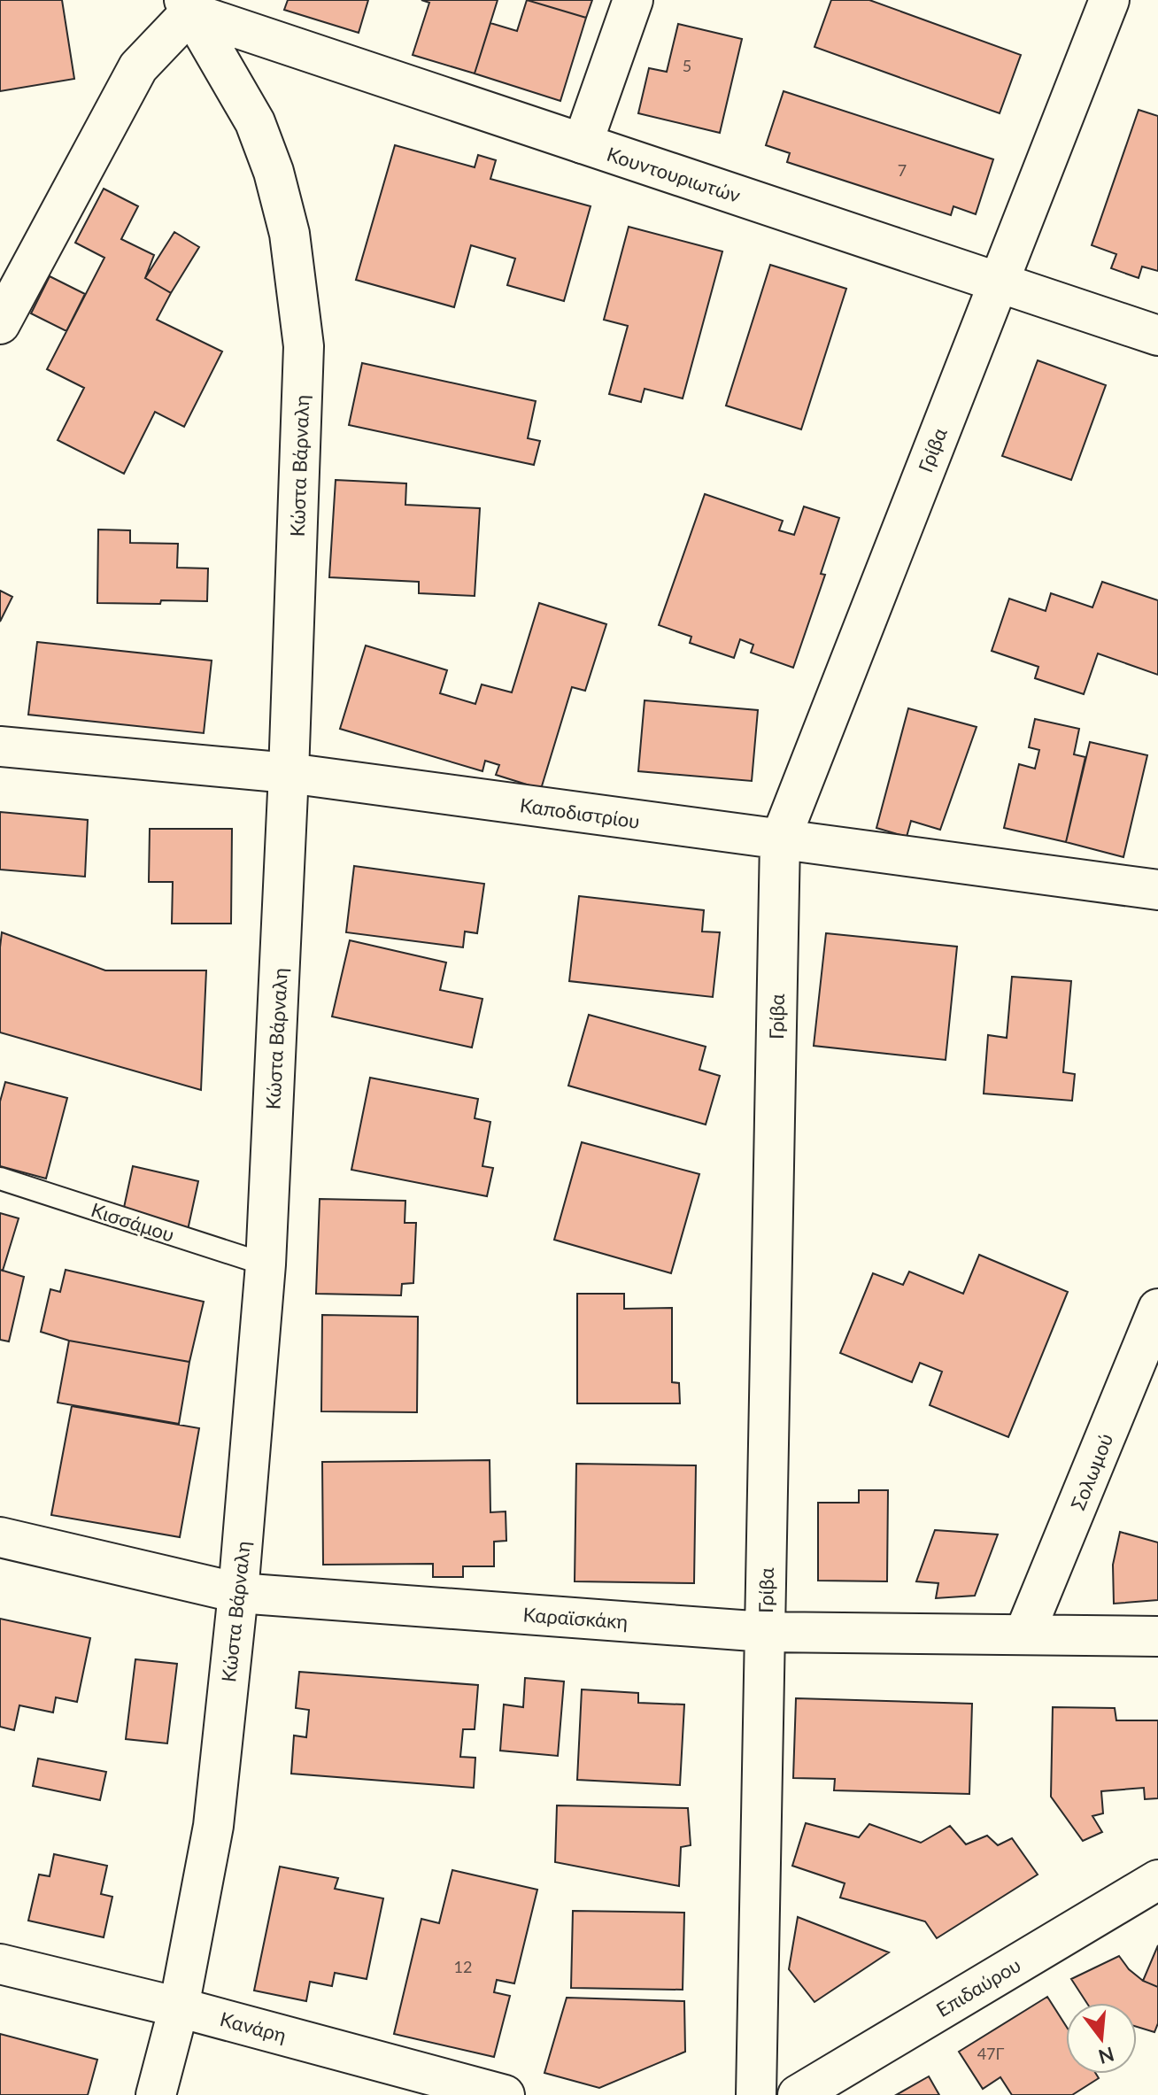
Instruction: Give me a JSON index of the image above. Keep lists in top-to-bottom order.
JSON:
{
  "streets": {
    "street": [
      "Κουντουριωτών",
      "Γρίβα",
      "Κώστα Βάρναλη",
      "Καποδιστρίου",
      "Σολωμού",
      "Καραϊσκάκη",
      "Επιδαύρου",
      "Κανάρη"
    ],
    "lane": ["Κισσάμου"]
  },
  "crossings": [
    ["Κουντουριωτών", "Γρίβα"],
    ["Κουντουριωτών", "Κώστα Βάρναλη"],
    ["Γρίβα", "Καποδιστρίου"],
    ["Γρίβα", "Καραϊσκάκη"],
    ["Κώστα Βάρναλη", "Καποδιστρίου"],
    ["Κώστα Βάρναλη", "Κισσάμου"],
    ["Κώστα Βάρναλη", "Καραϊσκάκη"],
    ["Κώστα Βάρναλη", "Κανάρη"],
    ["Σολωμού", "Καραϊσκάκη"]
  ],
  "house_numbers": [
    "5",
    "7",
    "12",
    "47Γ"
  ],
  "north": "bottom"
}
